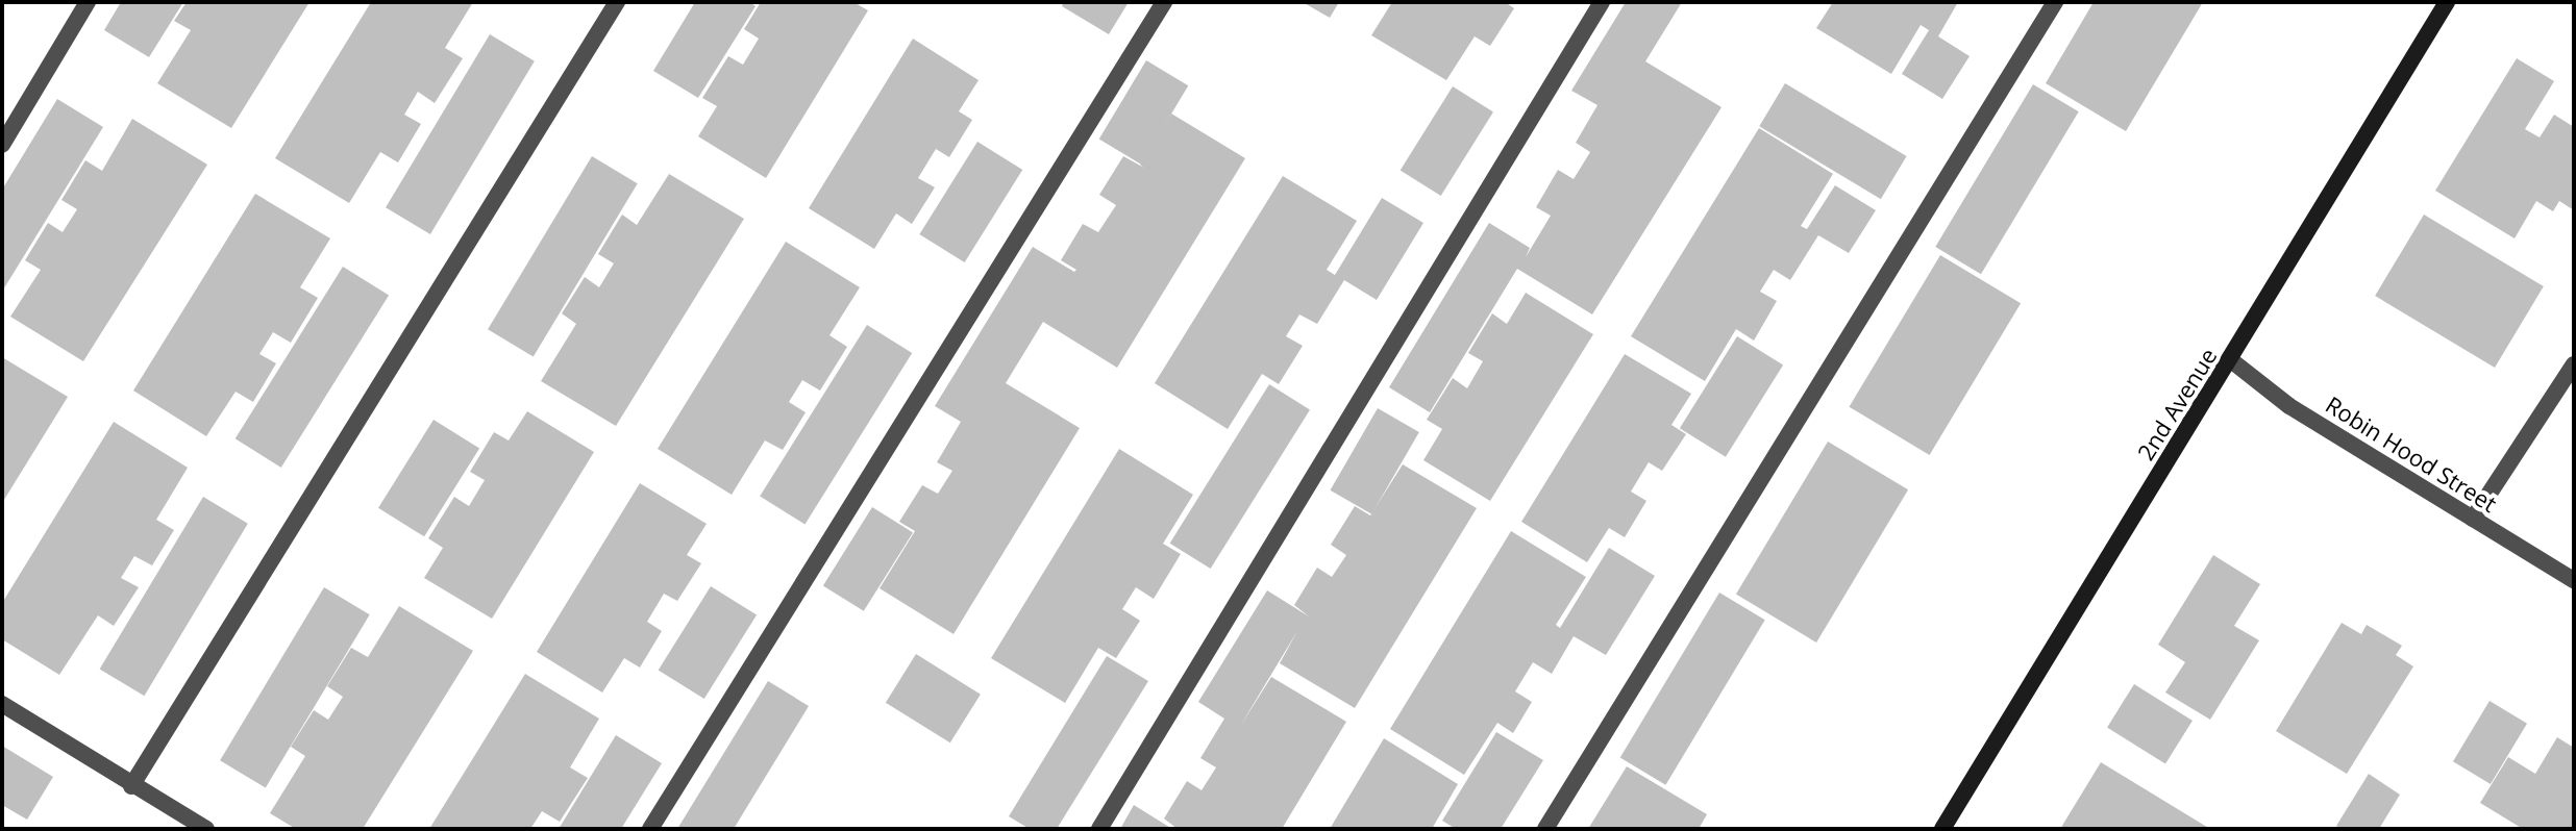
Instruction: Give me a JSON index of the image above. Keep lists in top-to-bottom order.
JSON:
{
  "streets": {
    "street": ["2nd Avenue", "Robin Hood Street"]
  },
  "crossings": [
    ["2nd Avenue", "Robin Hood Street"]
  ]
}
